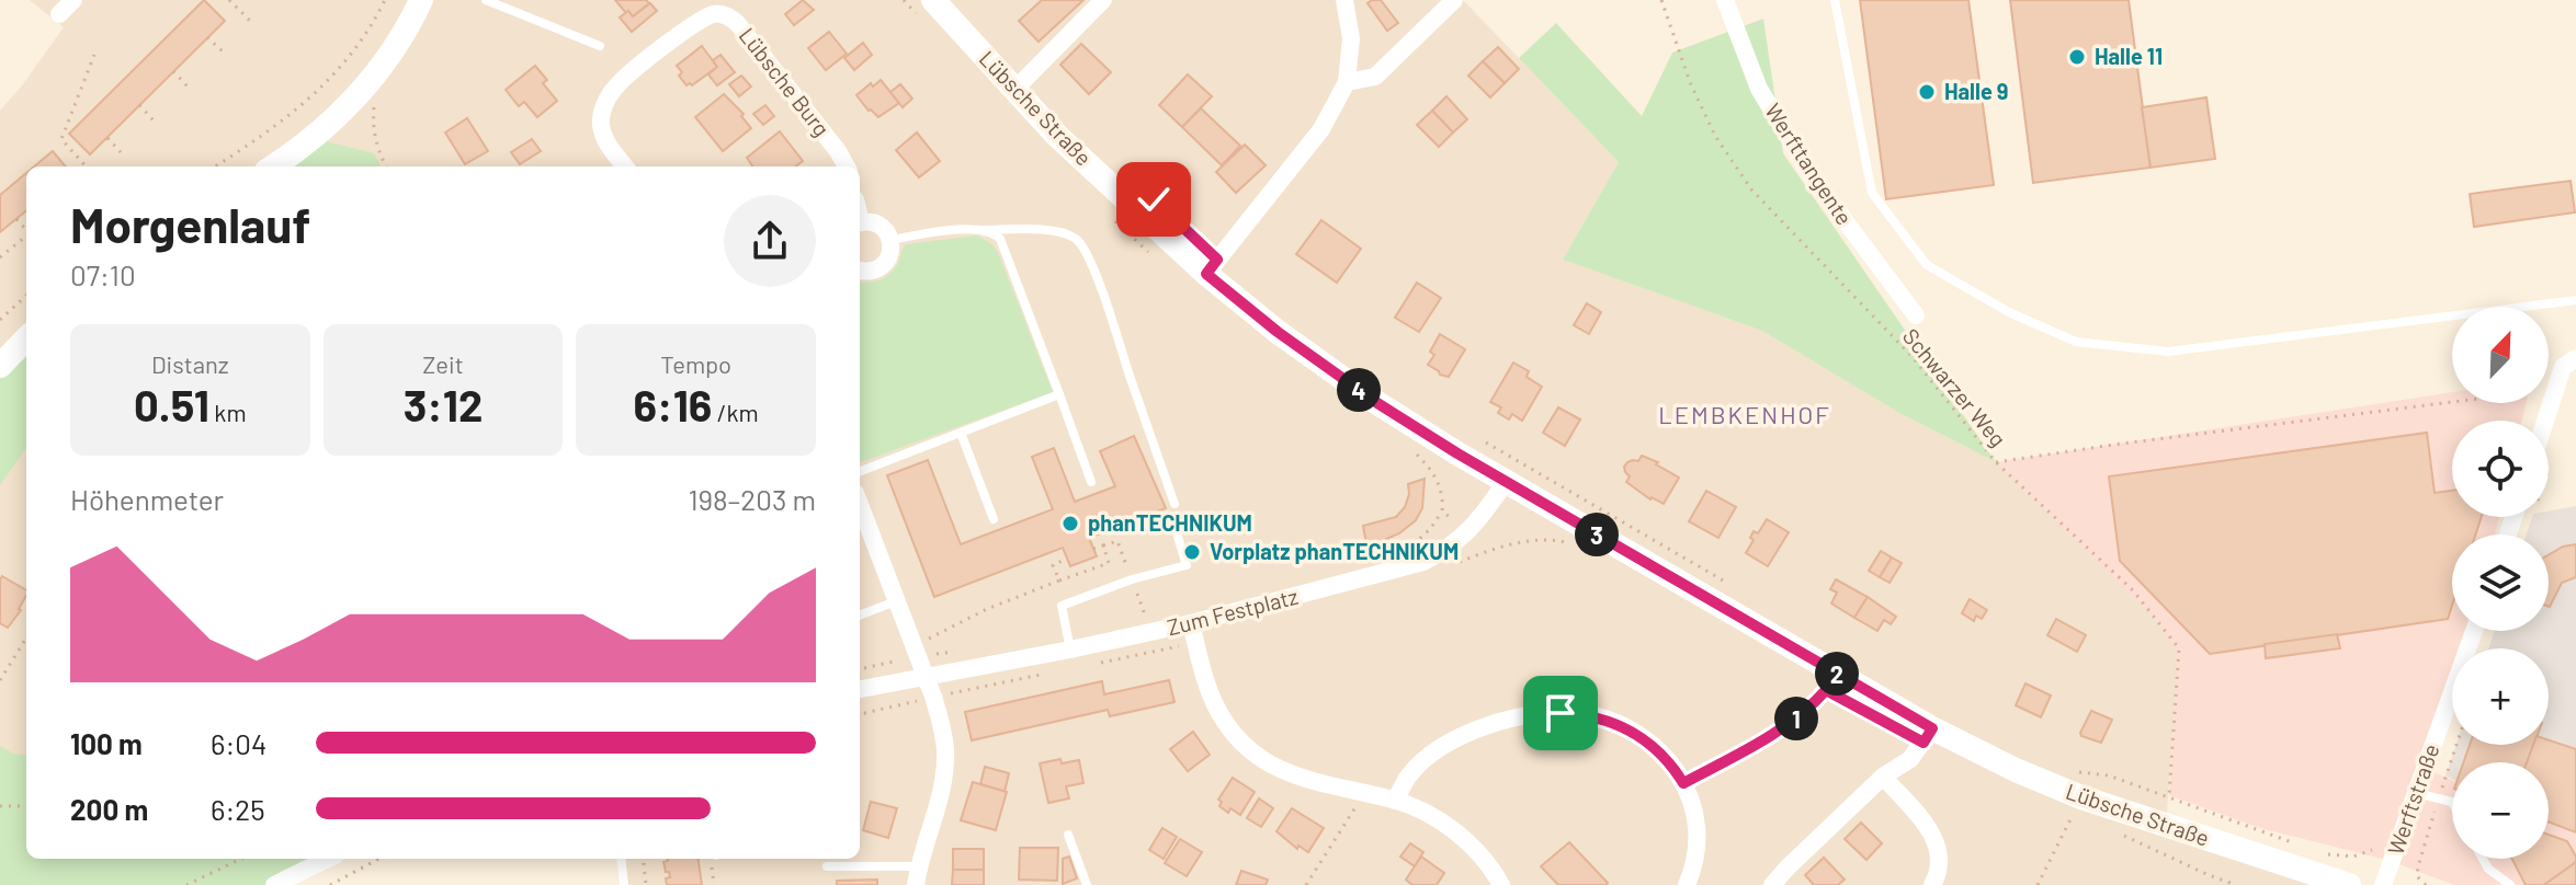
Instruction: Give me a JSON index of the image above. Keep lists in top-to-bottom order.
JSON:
{
  "streets": {
    "street": [
      "Lübsche Burg",
      "Lübsche Straße",
      "Werfttangente",
      "Zum Festplatz",
      "Werftstraße"
    ],
    "path": ["Schwarzer Weg"]
  },
  "crossings": [
    ["Lübsche Straße", "Zum Festplatz"]
  ],
  "districts": ["LEMBKENHOF"],
  "places": [
    "Halle 11",
    "Halle 9",
    "phanTECHNIKUM",
    "Vorplatz phanTECHNIKUM"
  ],
  "north": "top right",
  "page": {
    "heading": ["Morgenlauf", "07:10"],
    "map_buttons": ["+", "−"],
    "stats": [
      ["Distanz", "0.51 km"],
      ["Zeit", "3:12"],
      ["Tempo", "6:16 /km"]
    ],
    "pins": [
      "4",
      "3",
      "2",
      "1"
    ],
    "chart": ["Höhenmeter", "198–203 m"],
    "list": [
      {
        "name": "100 m",
        "note": "6:04"
      },
      {
        "name": "200 m",
        "note": "6:25"
      }
    ]
  }
}
